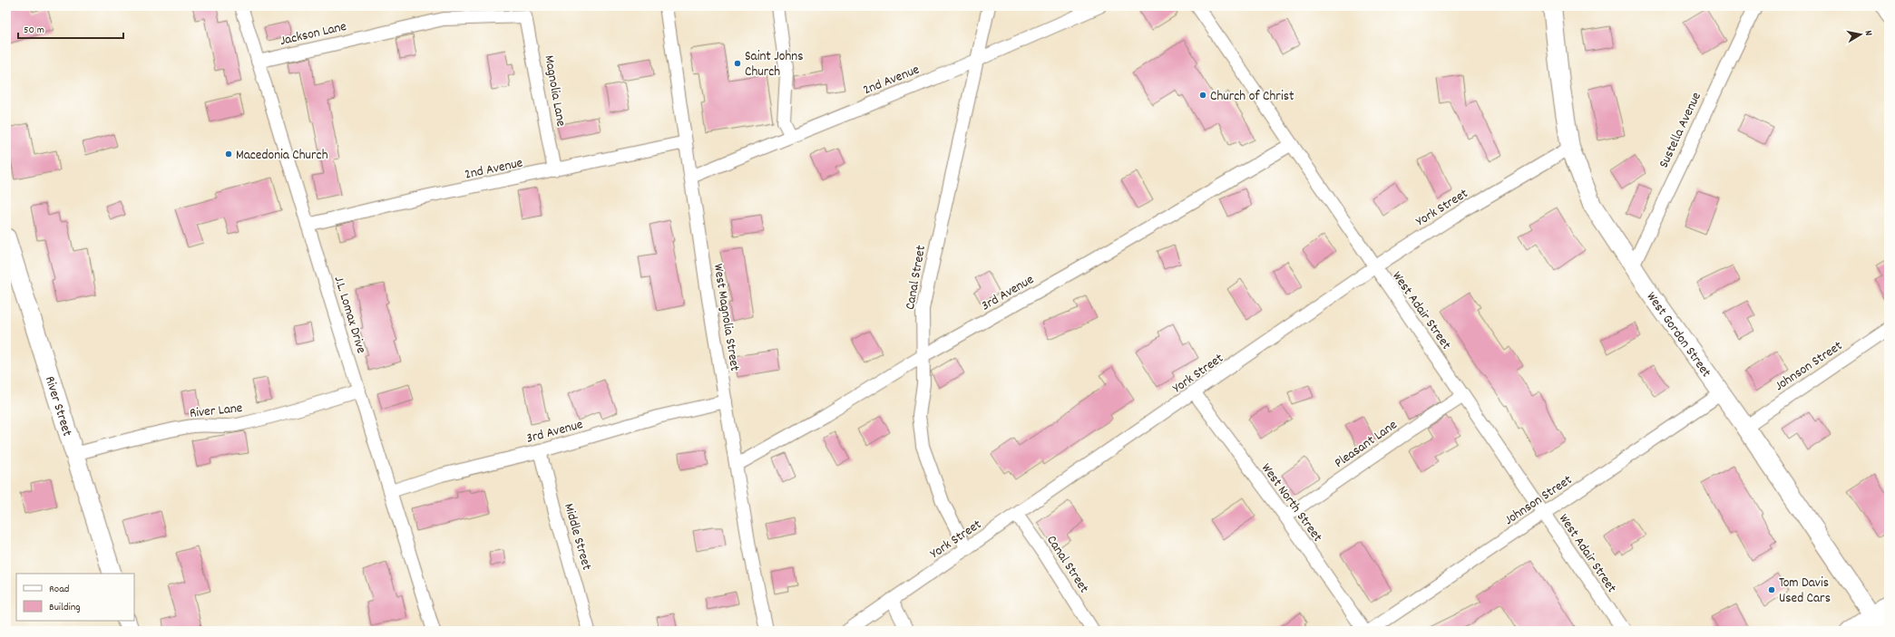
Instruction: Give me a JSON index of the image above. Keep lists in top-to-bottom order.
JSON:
{
  "streets": {
    "street": [
      "Jackson Lane",
      "2nd Avenue",
      "Magnolia Lane",
      "Sustella Avenue",
      "York Street",
      "Canal Street",
      "3rd Avenue",
      "West Adair Street",
      "J.L. Lomax Drive",
      "West Magnolia Street",
      "West Gordon Street",
      "Johnson Street",
      "River Street",
      "River Lane",
      "Pleasant Lane",
      "West North Street",
      "Middle Street"
    ]
  },
  "crossings": [
    ["Jackson Lane", "Magnolia Lane"],
    ["Jackson Lane", "J.L. Lomax Drive"],
    ["2nd Avenue", "Magnolia Lane"],
    ["2nd Avenue", "Canal Street"],
    ["2nd Avenue", "J.L. Lomax Drive"],
    ["2nd Avenue", "West Magnolia Street"],
    ["Sustella Avenue", "West Gordon Street"],
    ["York Street", "Canal Street"],
    ["York Street", "West Adair Street"],
    ["York Street", "West Gordon Street"],
    ["York Street", "West North Street"],
    ["Canal Street", "3rd Avenue"],
    ["3rd Avenue", "West Adair Street"],
    ["3rd Avenue", "J.L. Lomax Drive"],
    ["3rd Avenue", "West Magnolia Street"],
    ["3rd Avenue", "Middle Street"],
    ["West Adair Street", "Johnson Street"],
    ["West Adair Street", "Pleasant Lane"],
    ["J.L. Lomax Drive", "River Lane"],
    ["West Gordon Street", "Johnson Street"],
    ["River Street", "River Lane"],
    ["Pleasant Lane", "West North Street"]
  ],
  "places": [
    "Saint Johns Church",
    "Church of Christ",
    "Macedonia Church",
    "Tom Davis Used Cars"
  ],
  "legend": ["Road", "Building"],
  "scale_bar": "50 m",
  "north": "right"
}
